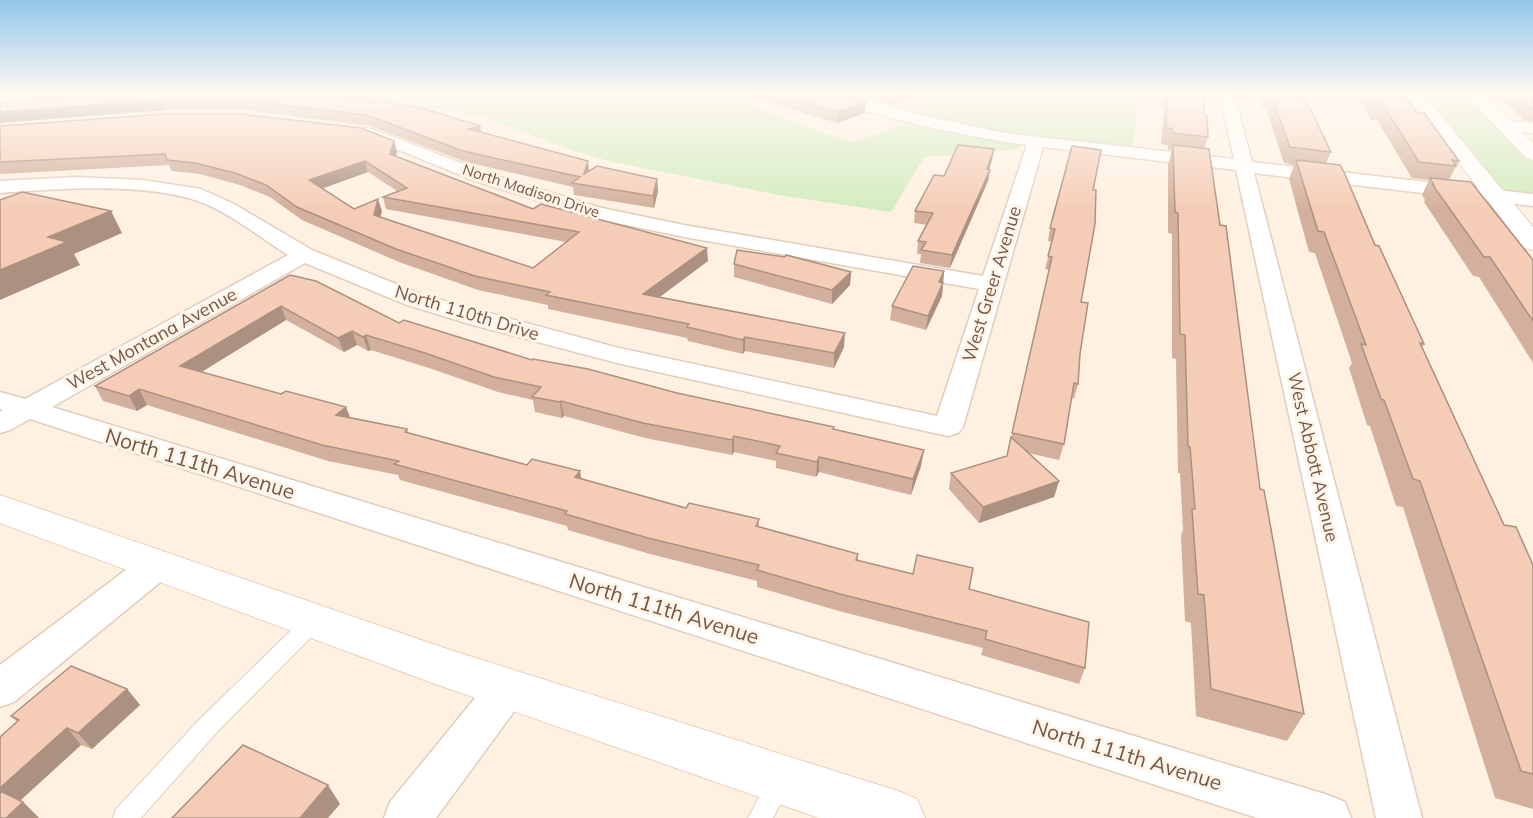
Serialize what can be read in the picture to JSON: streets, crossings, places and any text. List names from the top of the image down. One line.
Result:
{"streets":{"street":["North Madison Drive","West Greer Avenue","North 110th Drive","West Montana Avenue","West Abbott Avenue","North 111th Avenue"]},"crossings":[["North Madison Drive","West Greer Avenue"],["West Greer Avenue","North 110th Drive"],["North 110th Drive","West Montana Avenue"],["West Montana Avenue","North 111th Avenue"]]}
